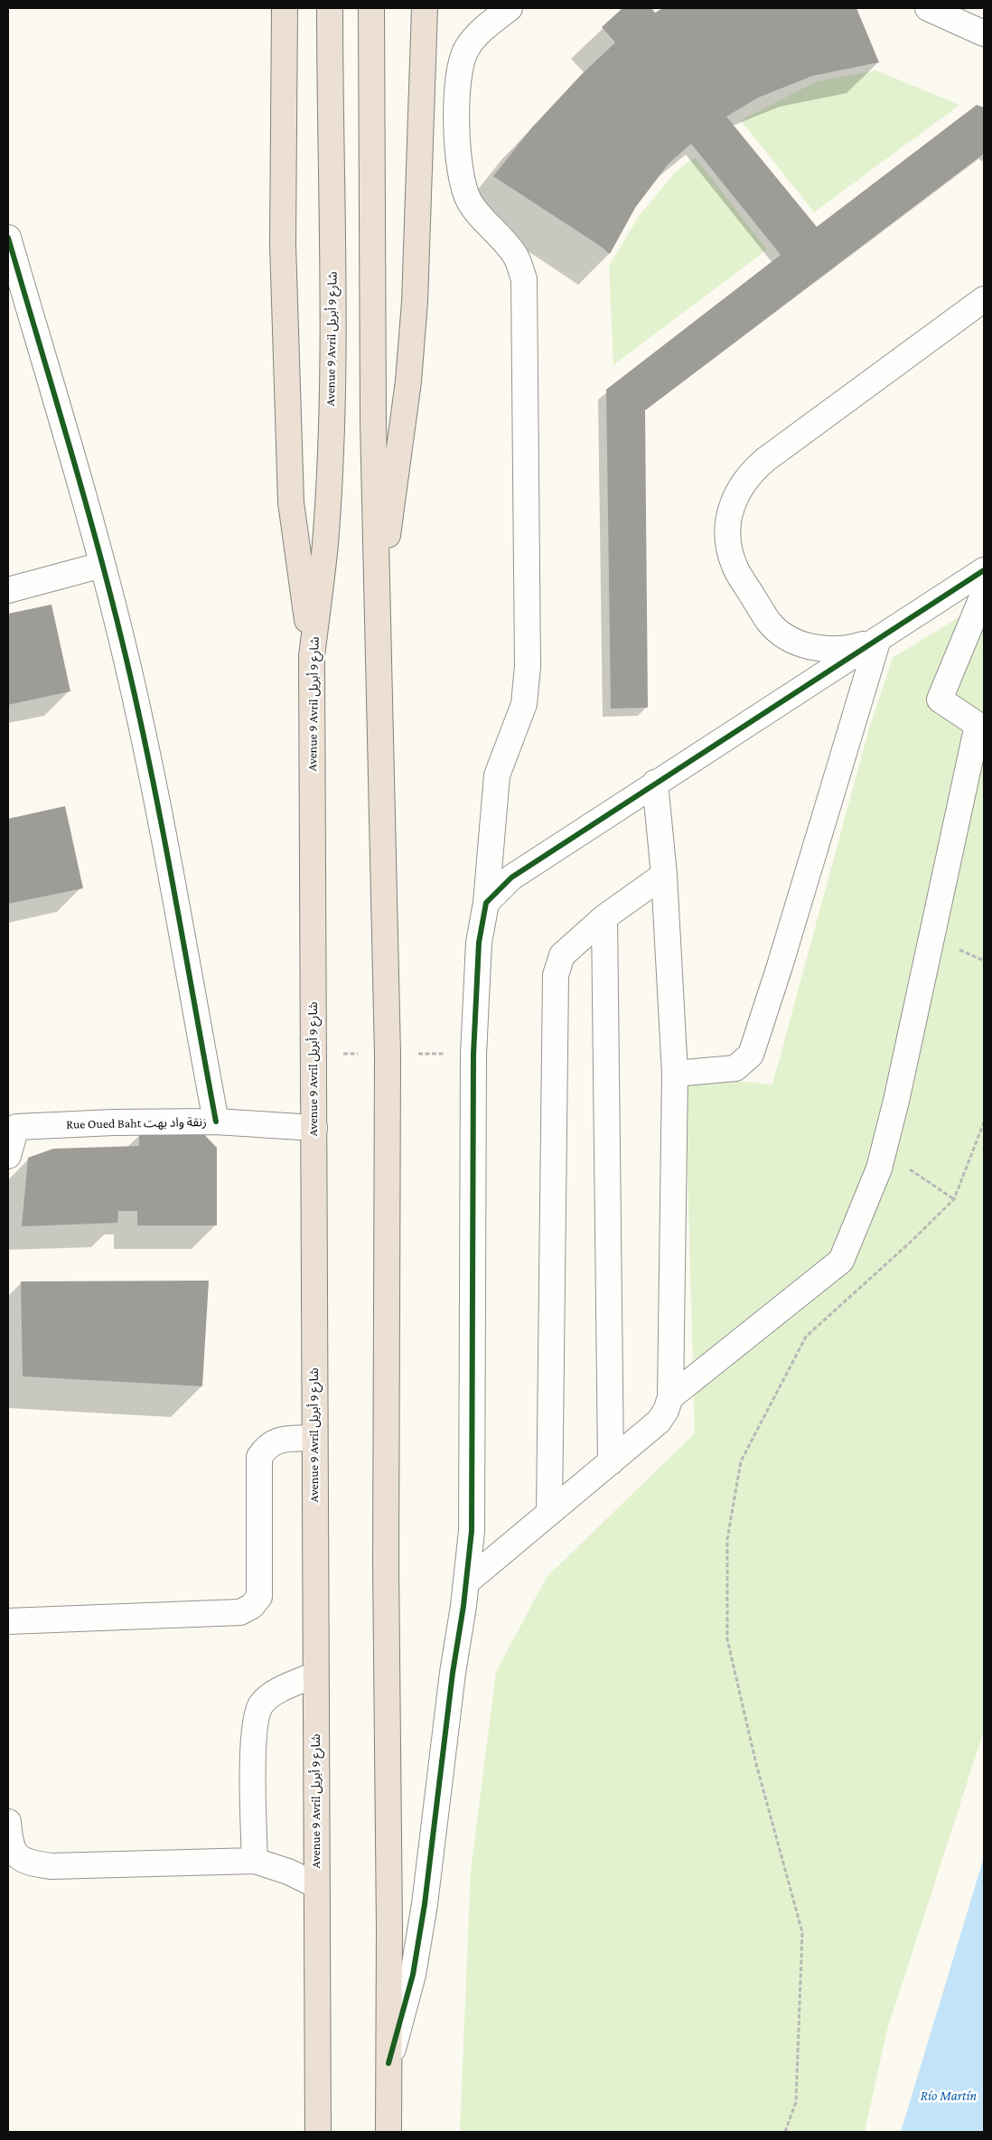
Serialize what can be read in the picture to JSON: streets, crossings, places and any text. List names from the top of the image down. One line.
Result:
{"streets":{"highway":["Avenue 9 Avril شارع 9 أبريل"],"street":["Rue Oued Baht زنقة واد بهت"]},"crossings":[["Avenue 9 Avril شارع 9 أبريل","Rue Oued Baht زنقة واد بهت"]],"water":["Río Martín"]}
